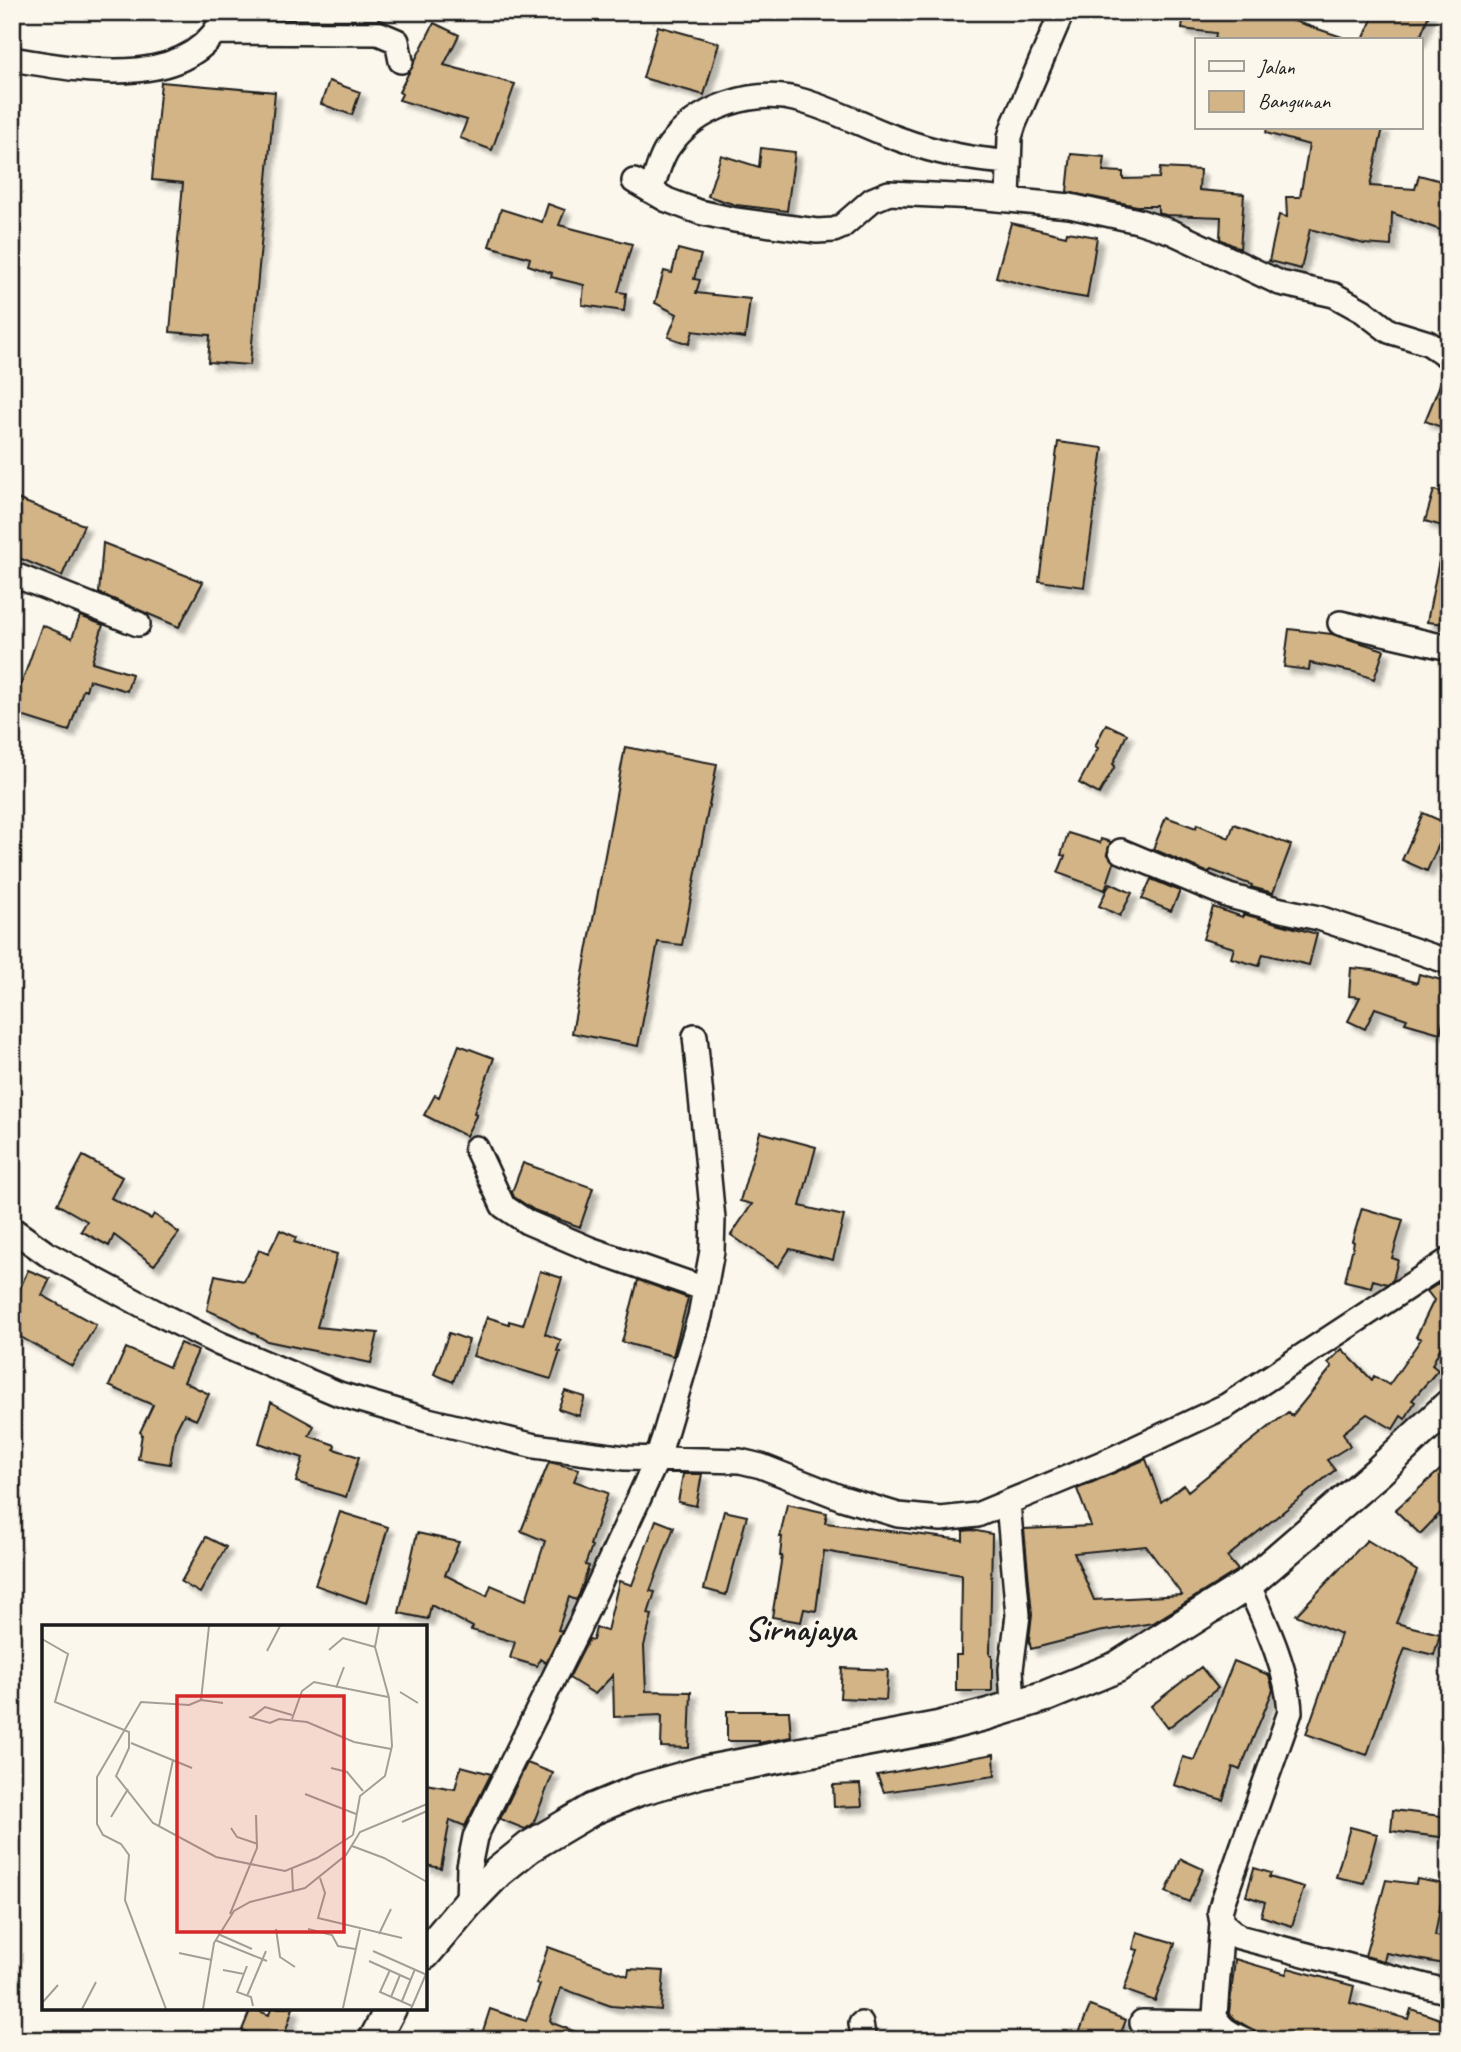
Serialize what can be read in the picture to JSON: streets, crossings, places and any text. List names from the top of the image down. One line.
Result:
{"districts":["Sirnajaya"],"legend":["Jalan","Bangunan"]}
